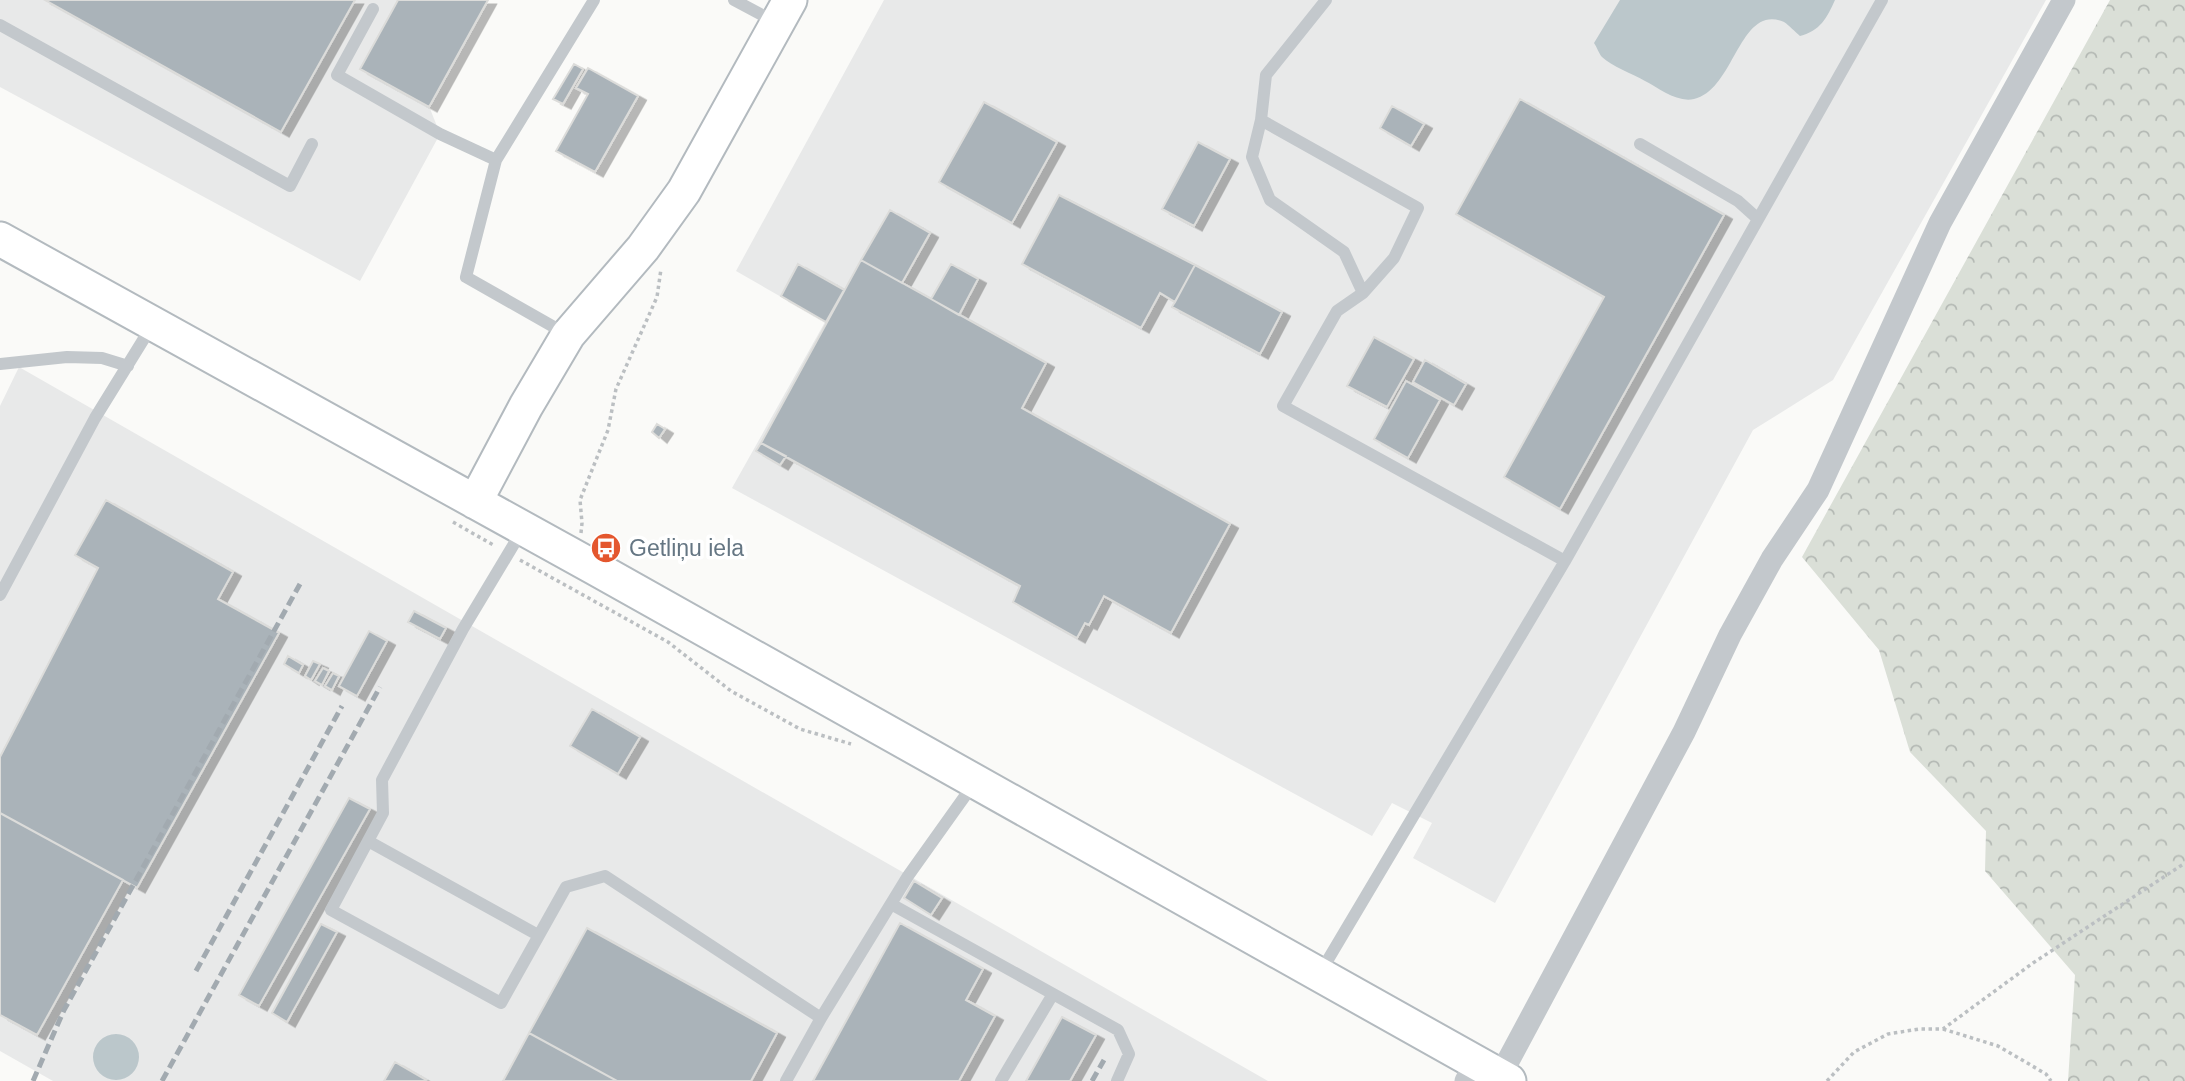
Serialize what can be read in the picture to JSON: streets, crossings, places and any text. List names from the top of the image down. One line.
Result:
{"places":{"bus stop":["Getliņu iela"]}}
